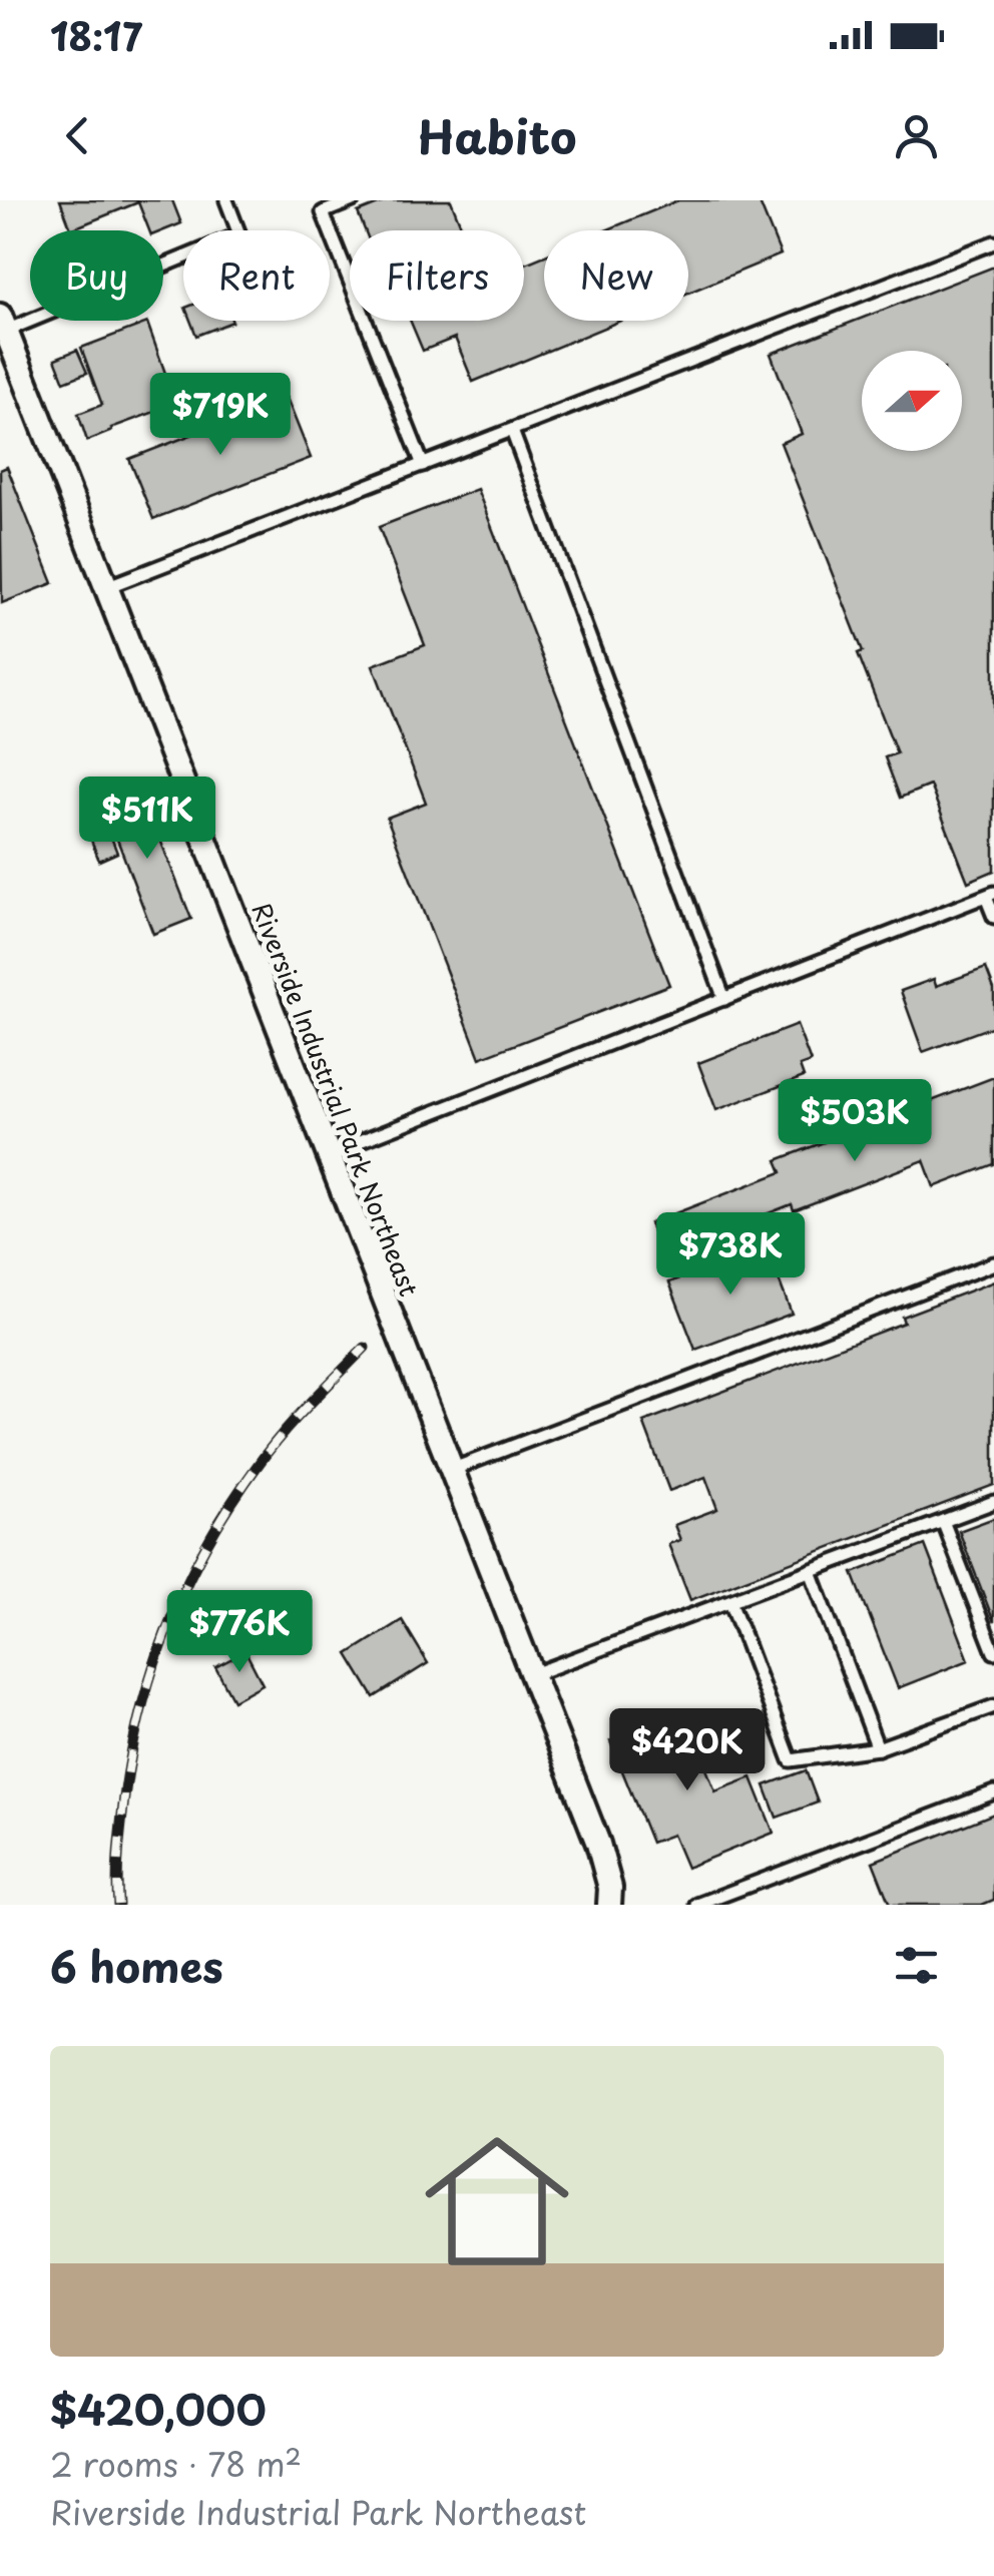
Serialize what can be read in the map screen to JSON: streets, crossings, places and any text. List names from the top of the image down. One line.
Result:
{"streets":{"street":["Riverside Industrial Park Northeast"]},"north":"right","page":{"status":"18:17","header":"Habito","chip":["Buy","Rent","Filters","New"],"price":["$719K","$511K","$503K","$738K","$776K","$420K"],"heading":"6 homes","list":[{"name":"$420,000","note":"2 rooms · 78 m² · Riverside Industrial Park Northeast"}]}}
